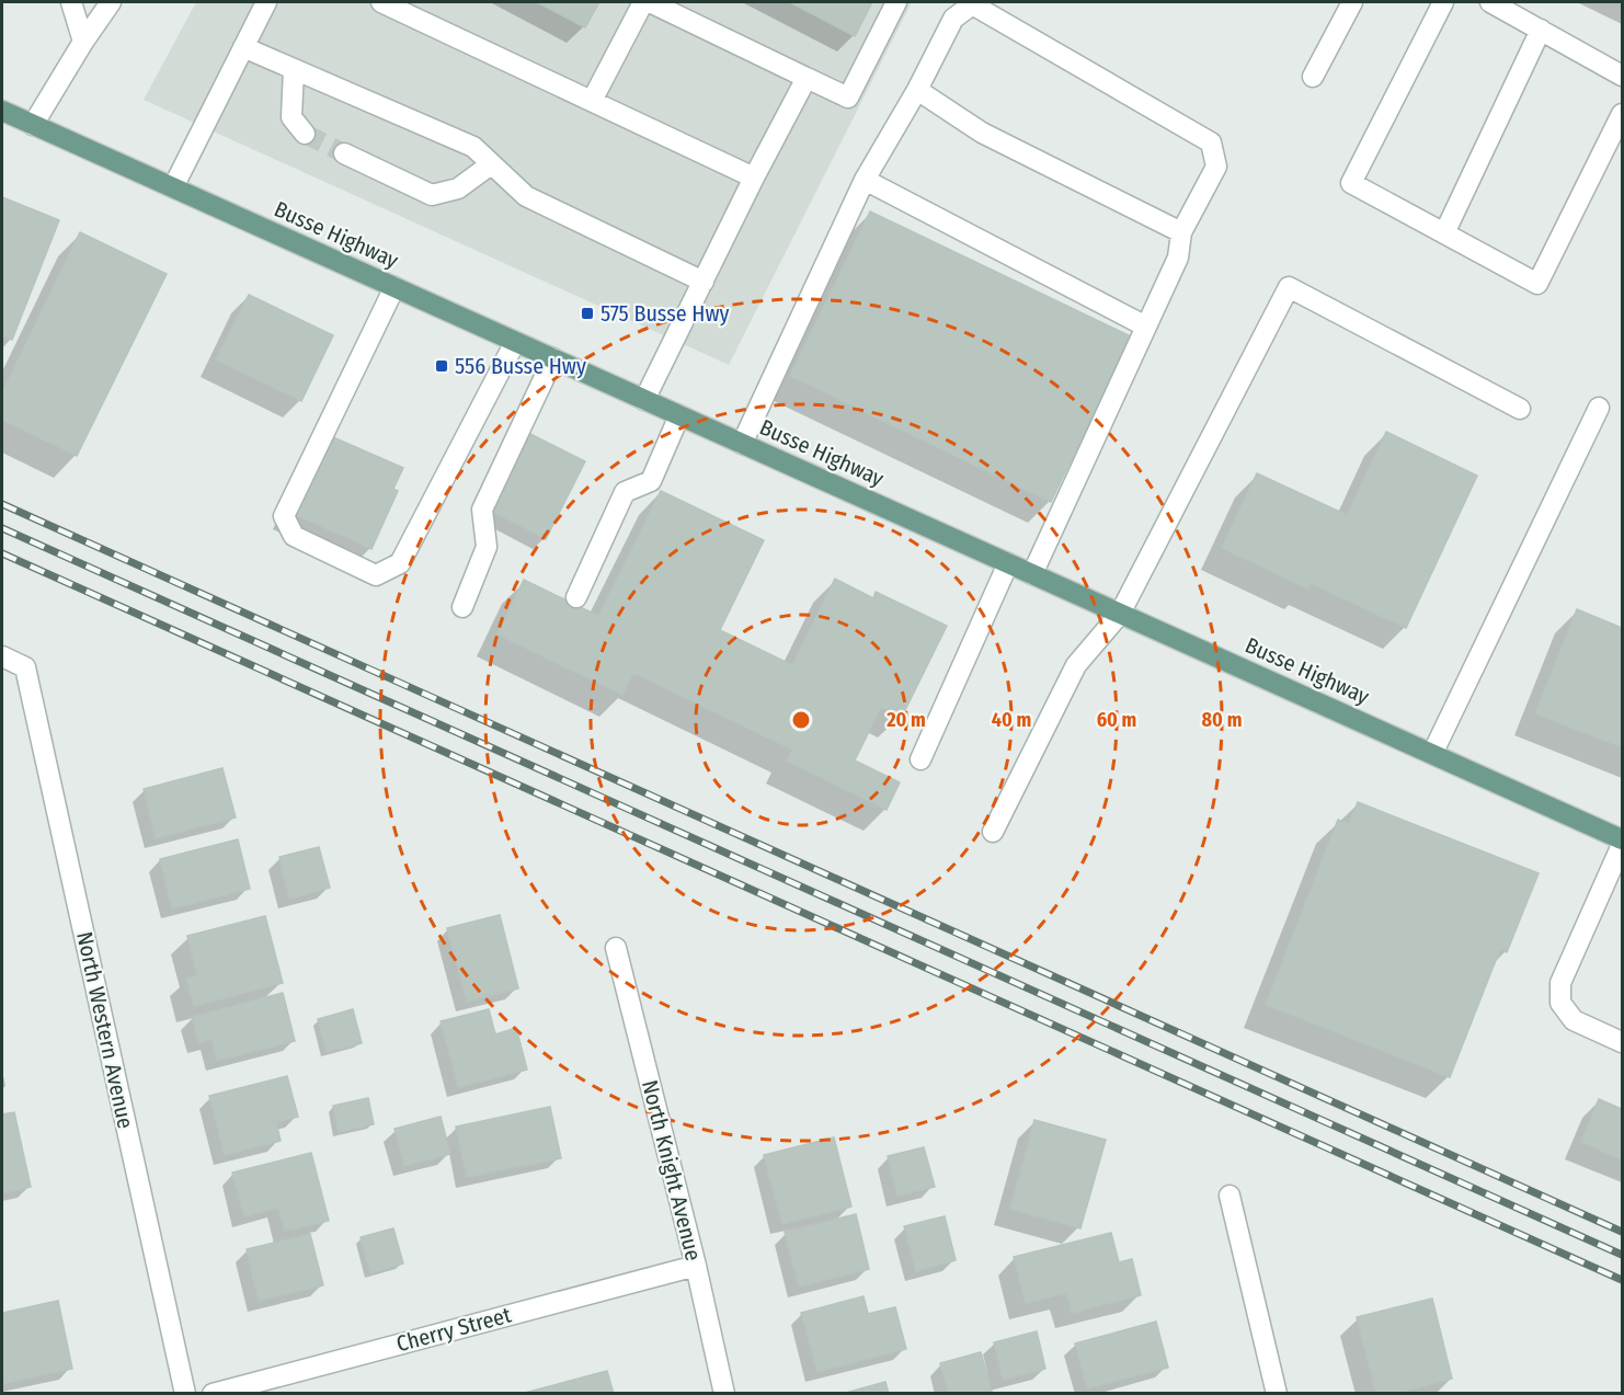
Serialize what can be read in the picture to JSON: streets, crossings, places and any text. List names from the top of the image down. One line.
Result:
{"streets":{"main road":["Busse Highway"],"street":["North Western Avenue","North Knight Avenue","Cherry Street"]},"crossings":[["North Knight Avenue","Cherry Street"]],"places":{"transit":["575 Busse Hwy","556 Busse Hwy"]},"rings":["20 m","40 m","60 m","80 m"]}
